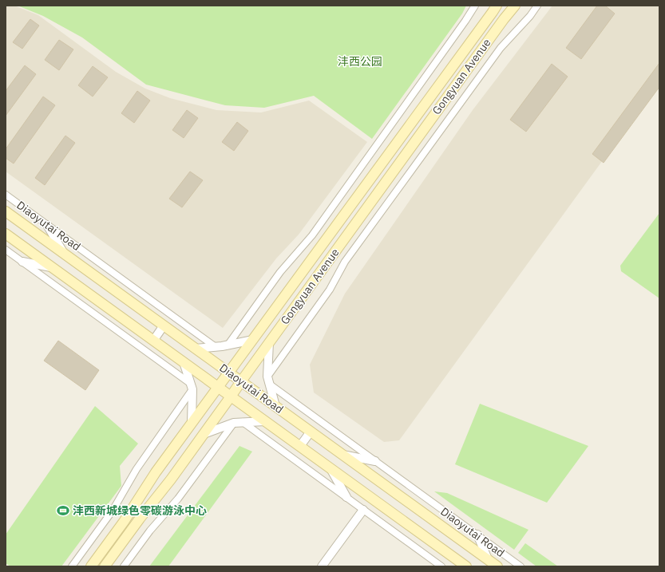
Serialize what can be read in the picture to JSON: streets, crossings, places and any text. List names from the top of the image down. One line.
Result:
{"streets":{"main road":["Gongyuan Avenue","Diaoyutai Road"]},"crossings":[["Gongyuan Avenue","Diaoyutai Road"]],"parks":["沣西公园"],"places":{"sports":["沣西新城绿色零碳游泳中心"]}}
